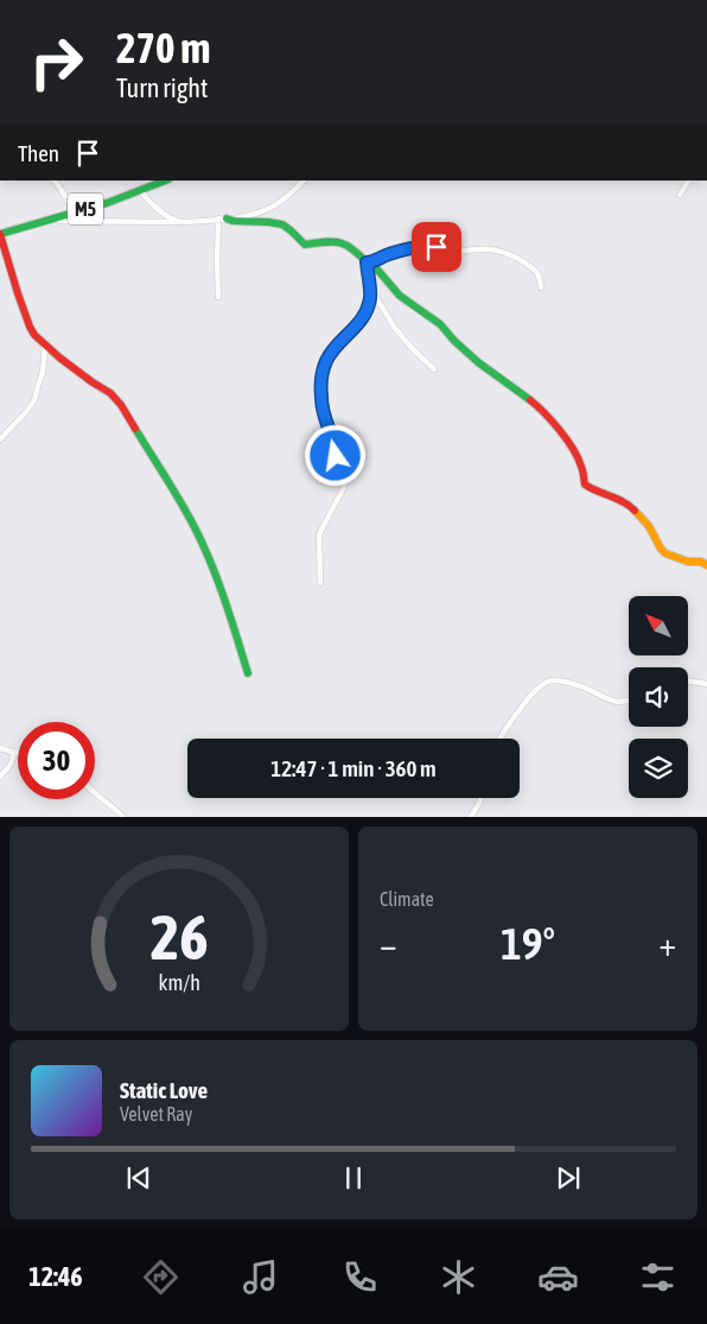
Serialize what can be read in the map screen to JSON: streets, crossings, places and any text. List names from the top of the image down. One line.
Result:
{"streets":{"main road":["M5"]},"north":"top left","page":{"turn":["270 m","Turn right"],"then":"Then","limit":"30","trip":"12:47 · 1 min · 360 m","tile":"Climate","heat":["−","19°","+"],"song":["Static Love","Velvet Ray"],"tabs":"12:46","gauge":["26","km/h"]}}
